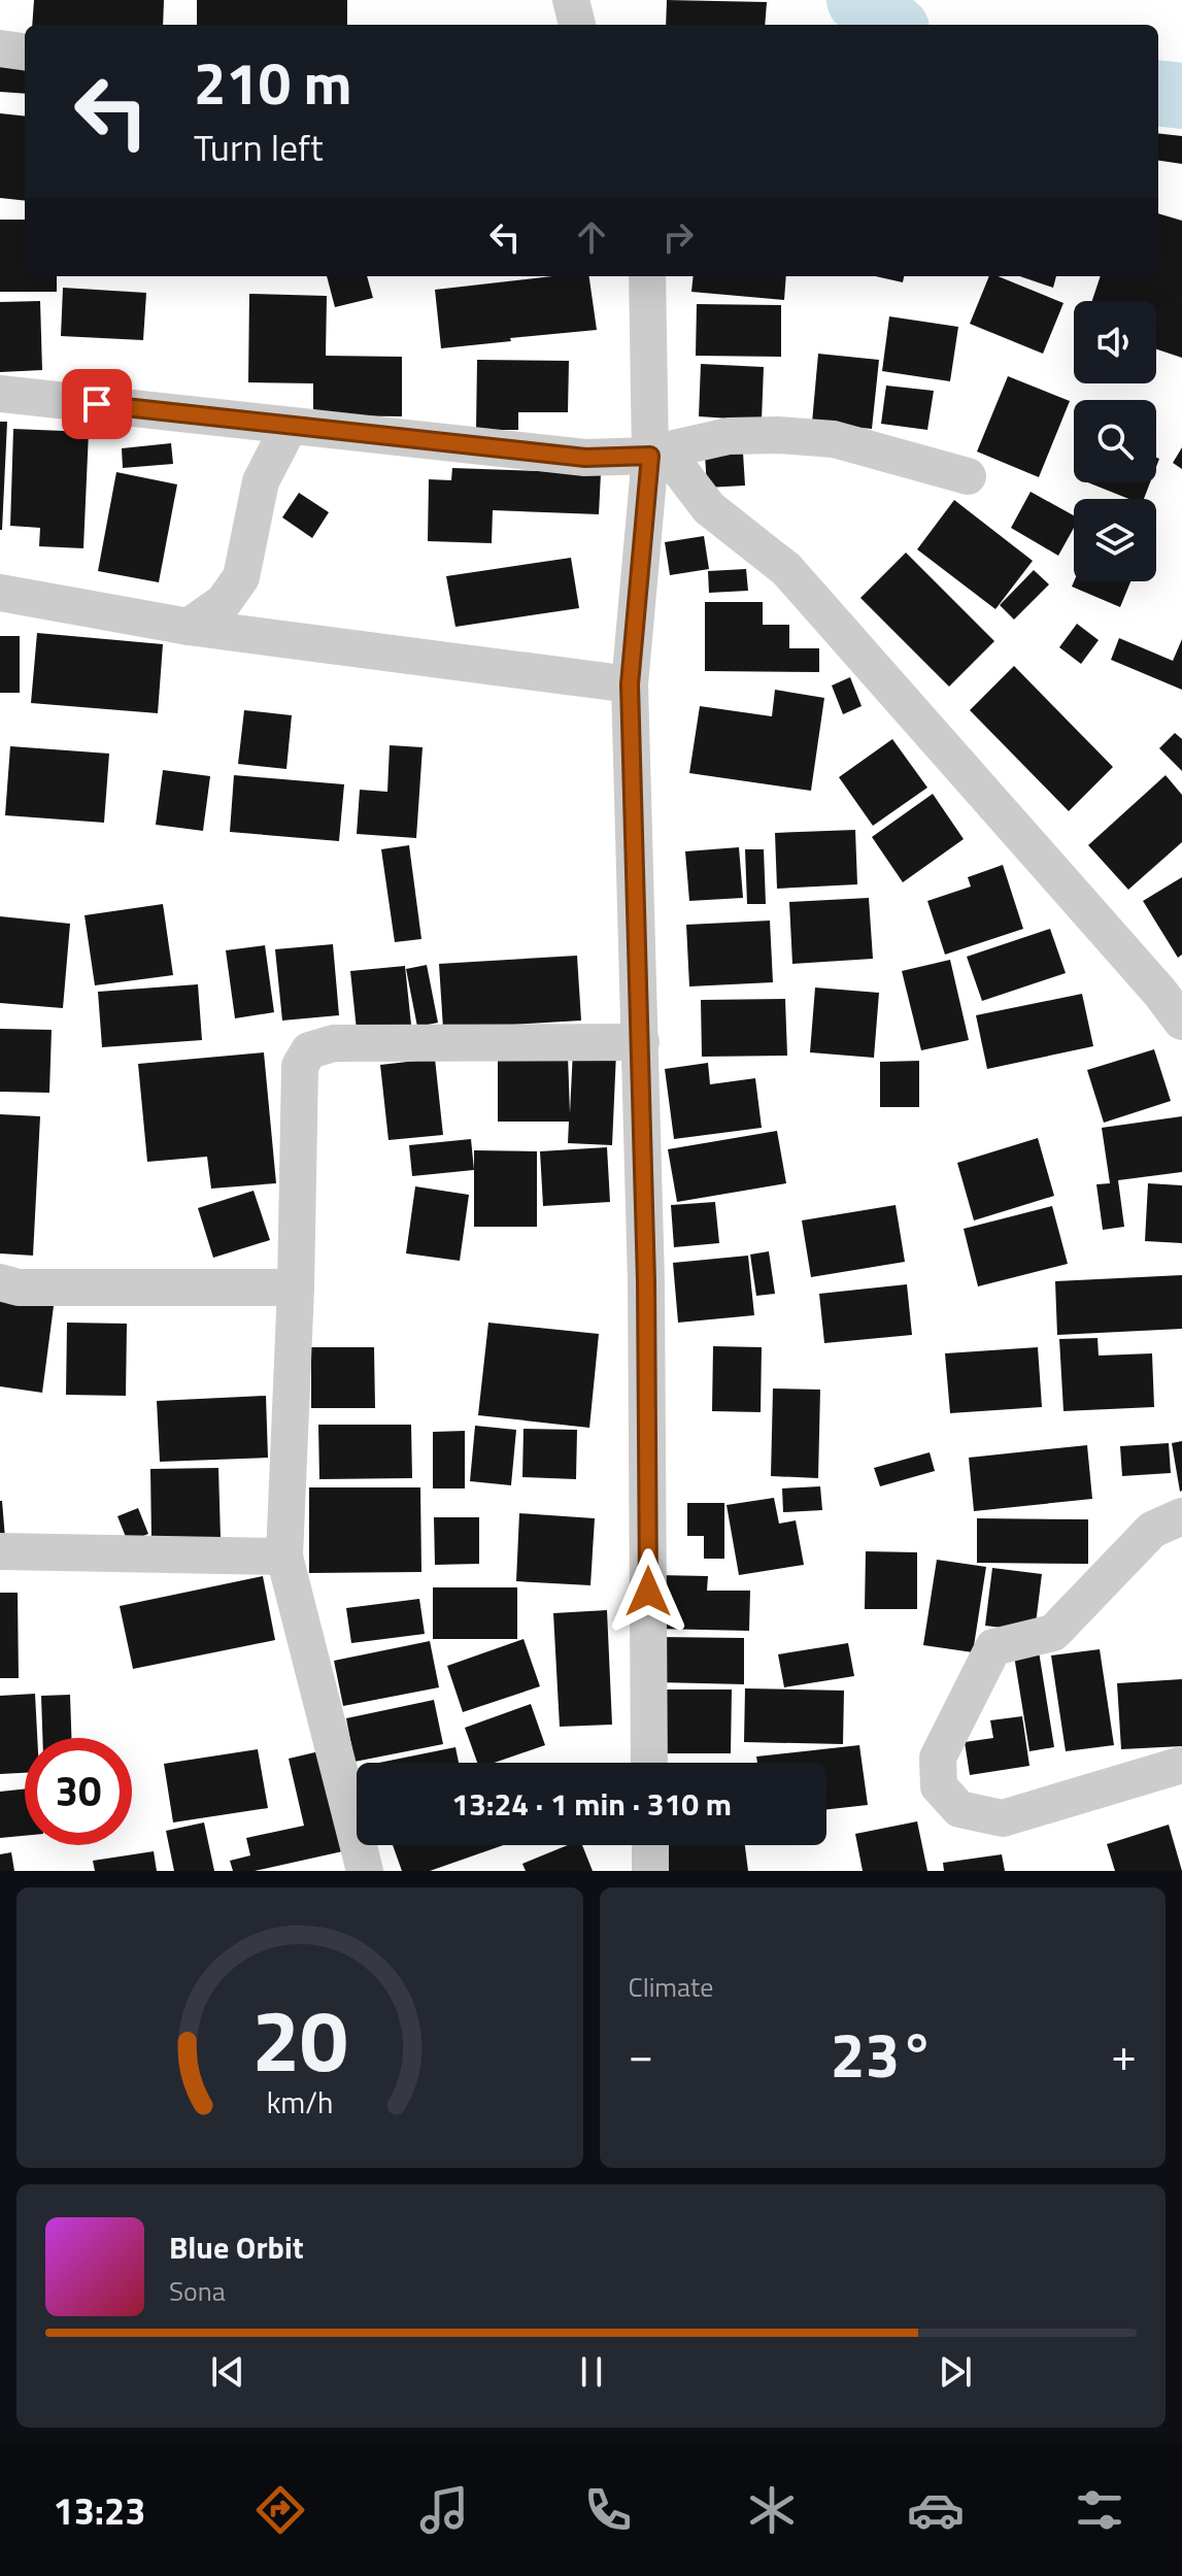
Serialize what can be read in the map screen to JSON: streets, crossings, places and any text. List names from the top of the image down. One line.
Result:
{"page":{"turn":["210 m","Turn left"],"limit":"30","trip":"13:24 · 1 min · 310 m","tile":"Climate","heat":["−","23°","+"],"song":["Blue Orbit","Sona"],"tabs":"13:23","gauge":["20","km/h"]}}
